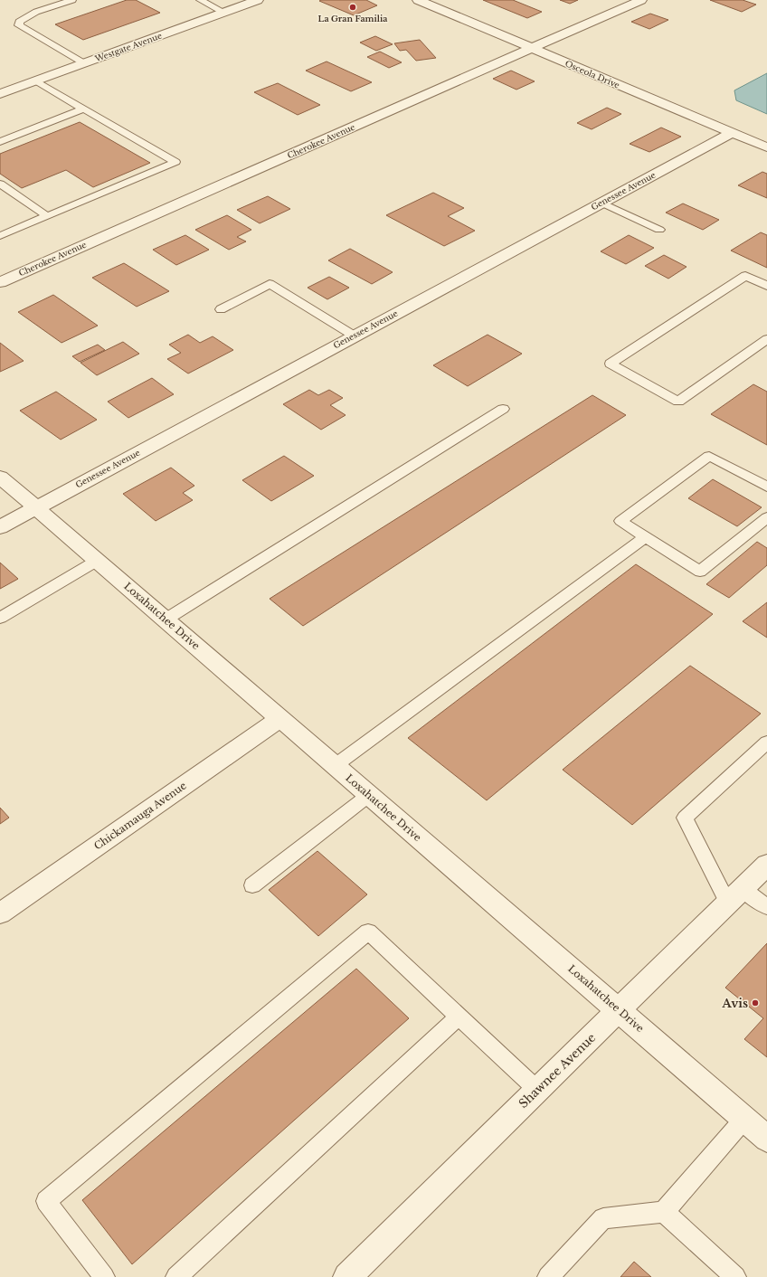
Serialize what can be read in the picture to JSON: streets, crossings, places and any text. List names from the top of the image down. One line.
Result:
{"streets":{"street":["Westgate Avenue","Osceola Drive","Cherokee Avenue","Genessee Avenue","Loxahatchee Drive","Chickamauga Avenue","Shawnee Avenue"]},"crossings":[["Osceola Drive","Cherokee Avenue"],["Osceola Drive","Genessee Avenue"],["Genessee Avenue","Loxahatchee Drive"],["Loxahatchee Drive","Chickamauga Avenue"],["Loxahatchee Drive","Shawnee Avenue"]],"places":["La Gran Familia","Avis"]}
